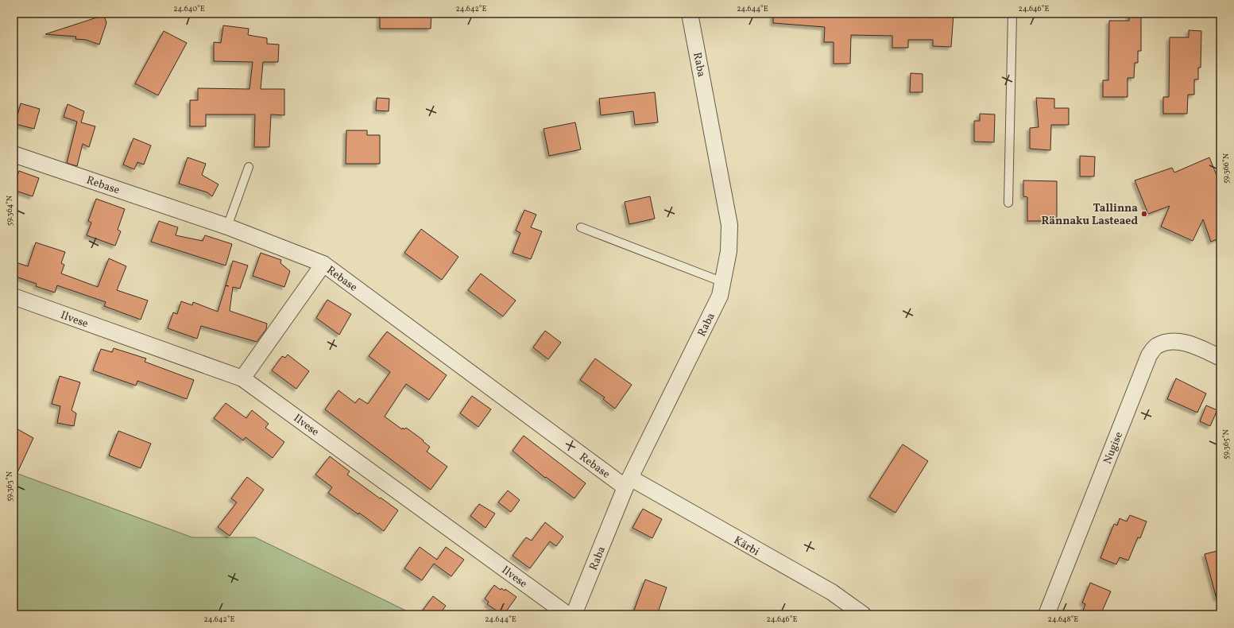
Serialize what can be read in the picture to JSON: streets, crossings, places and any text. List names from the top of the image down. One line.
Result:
{"streets":{"street":["Raba","Rebase","Ilvese","Nugise","Kärbi"]},"crossings":[["Raba","Rebase"],["Raba","Kärbi"],["Rebase","Kärbi"]],"places":["Tallinna Rännaku Lasteaed"],"coordinates":["24.640°E","24.642°E","24.644°E","24.646°E","59.366°N","59.364°N","59.365°N","59.363°N","24.648°E"]}
